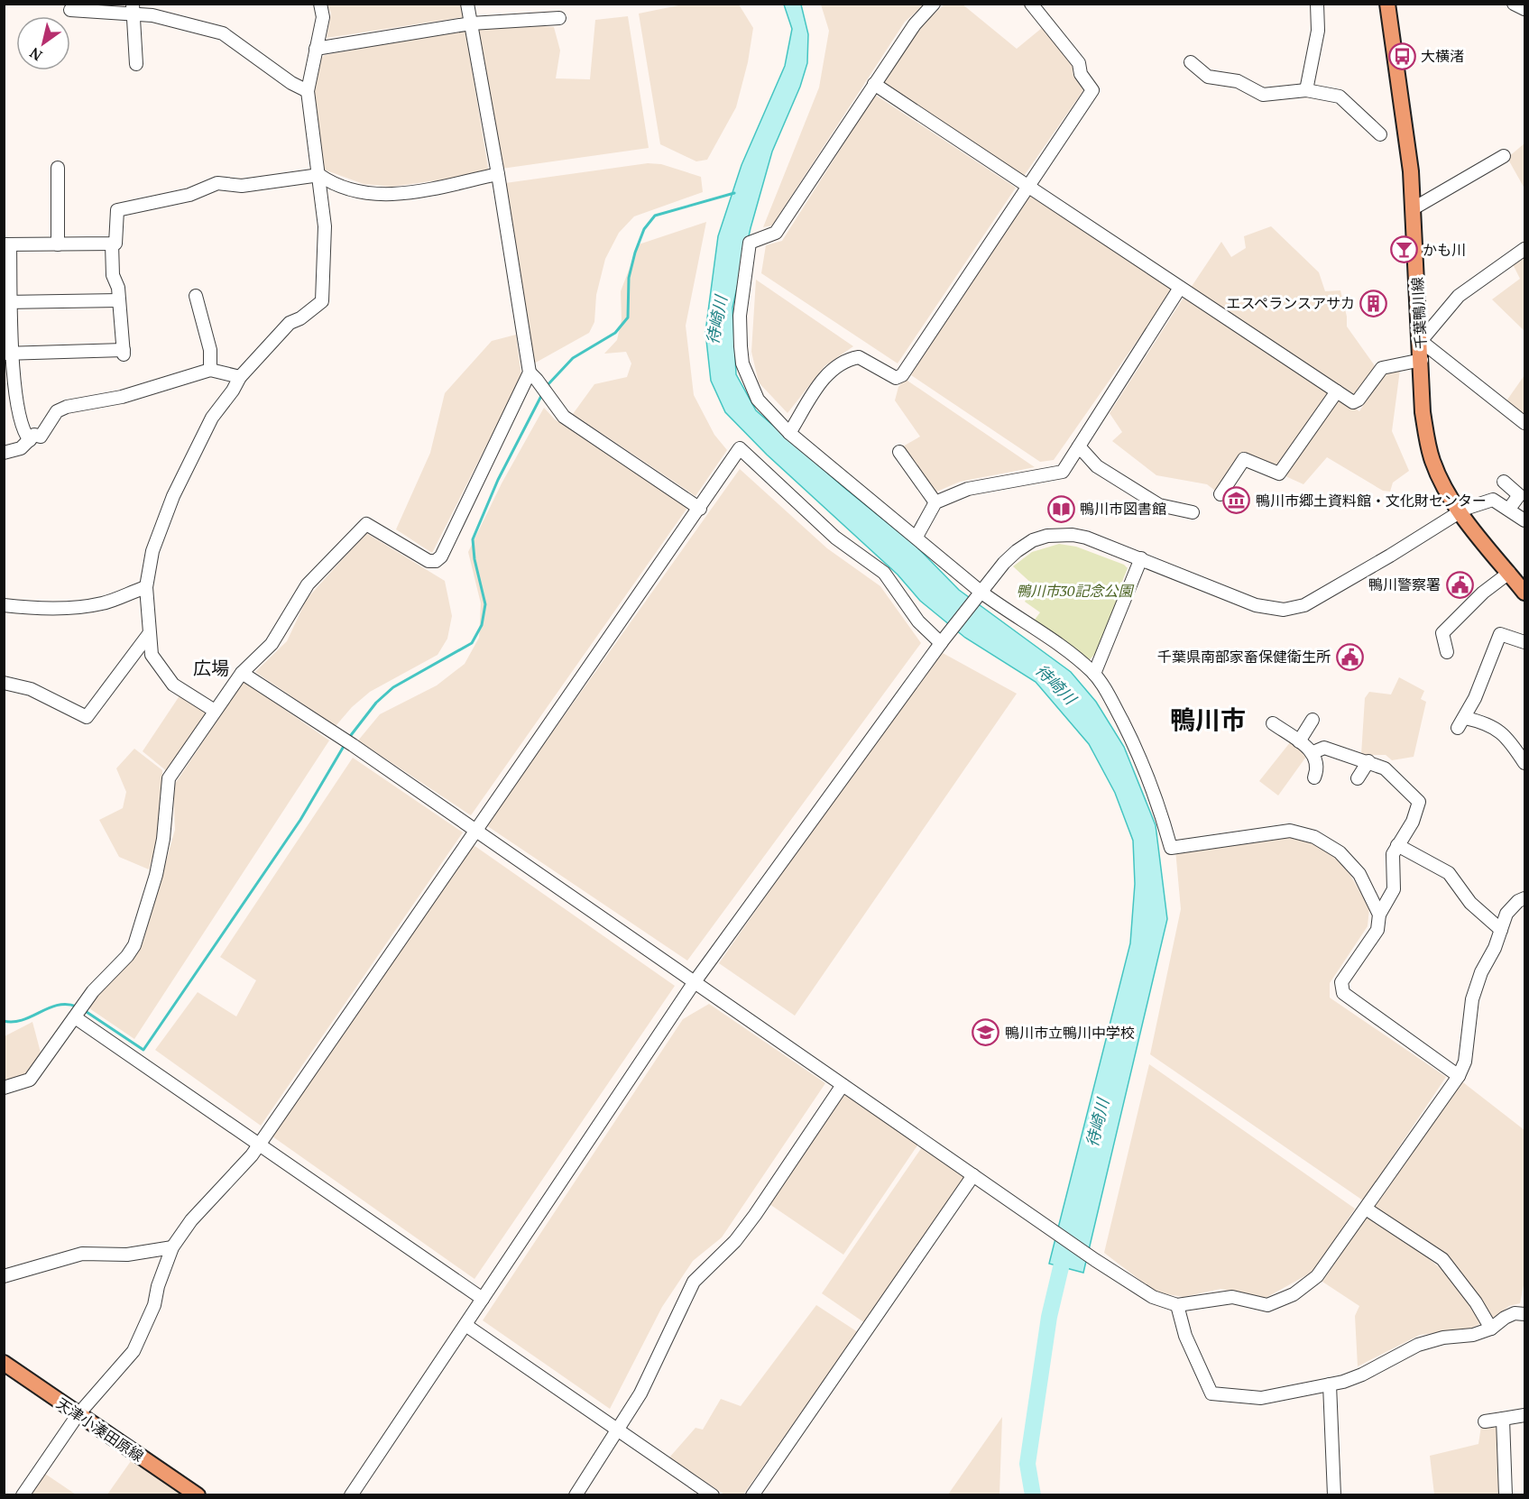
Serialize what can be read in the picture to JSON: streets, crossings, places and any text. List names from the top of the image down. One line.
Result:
{"streets":{"main road":["千葉鴨川線","天津小湊田原線"]},"districts":["広場","鴨川市"],"water":["待崎川"],"parks":["鴨川市30記念公園"],"places":{"bus stop":["大横渚"],"bar":["かも川"],"building":["エスペランスアサカ"],"museum":["鴨川市郷土資料館・文化財センター"],"library":["鴨川市図書館"],"public building":["鴨川警察署","千葉県南部家畜保健衛生所"],"school or university":["鴨川市立鴨川中学校"]},"north":"bottom left"}
